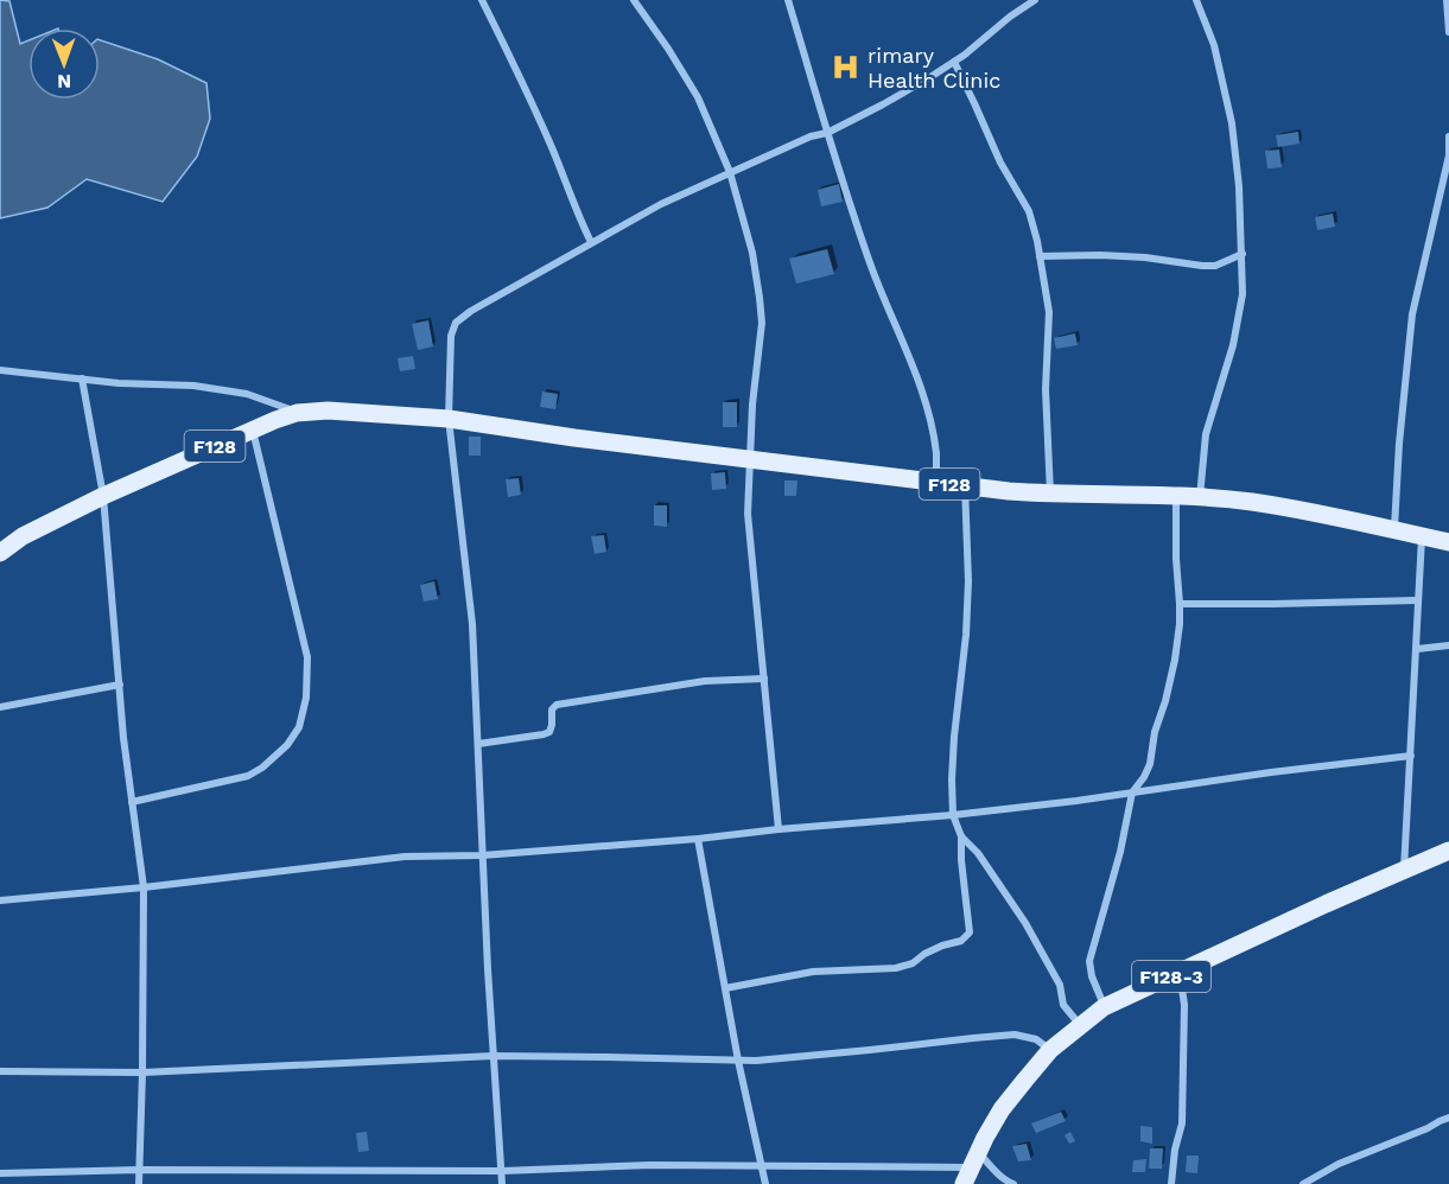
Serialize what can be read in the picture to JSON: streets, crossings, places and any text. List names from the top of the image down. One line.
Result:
{"streets":{"main road":["F128","F128-3"]},"places":{"hospital":["rimary Health Clinic"]},"north":"bottom"}
